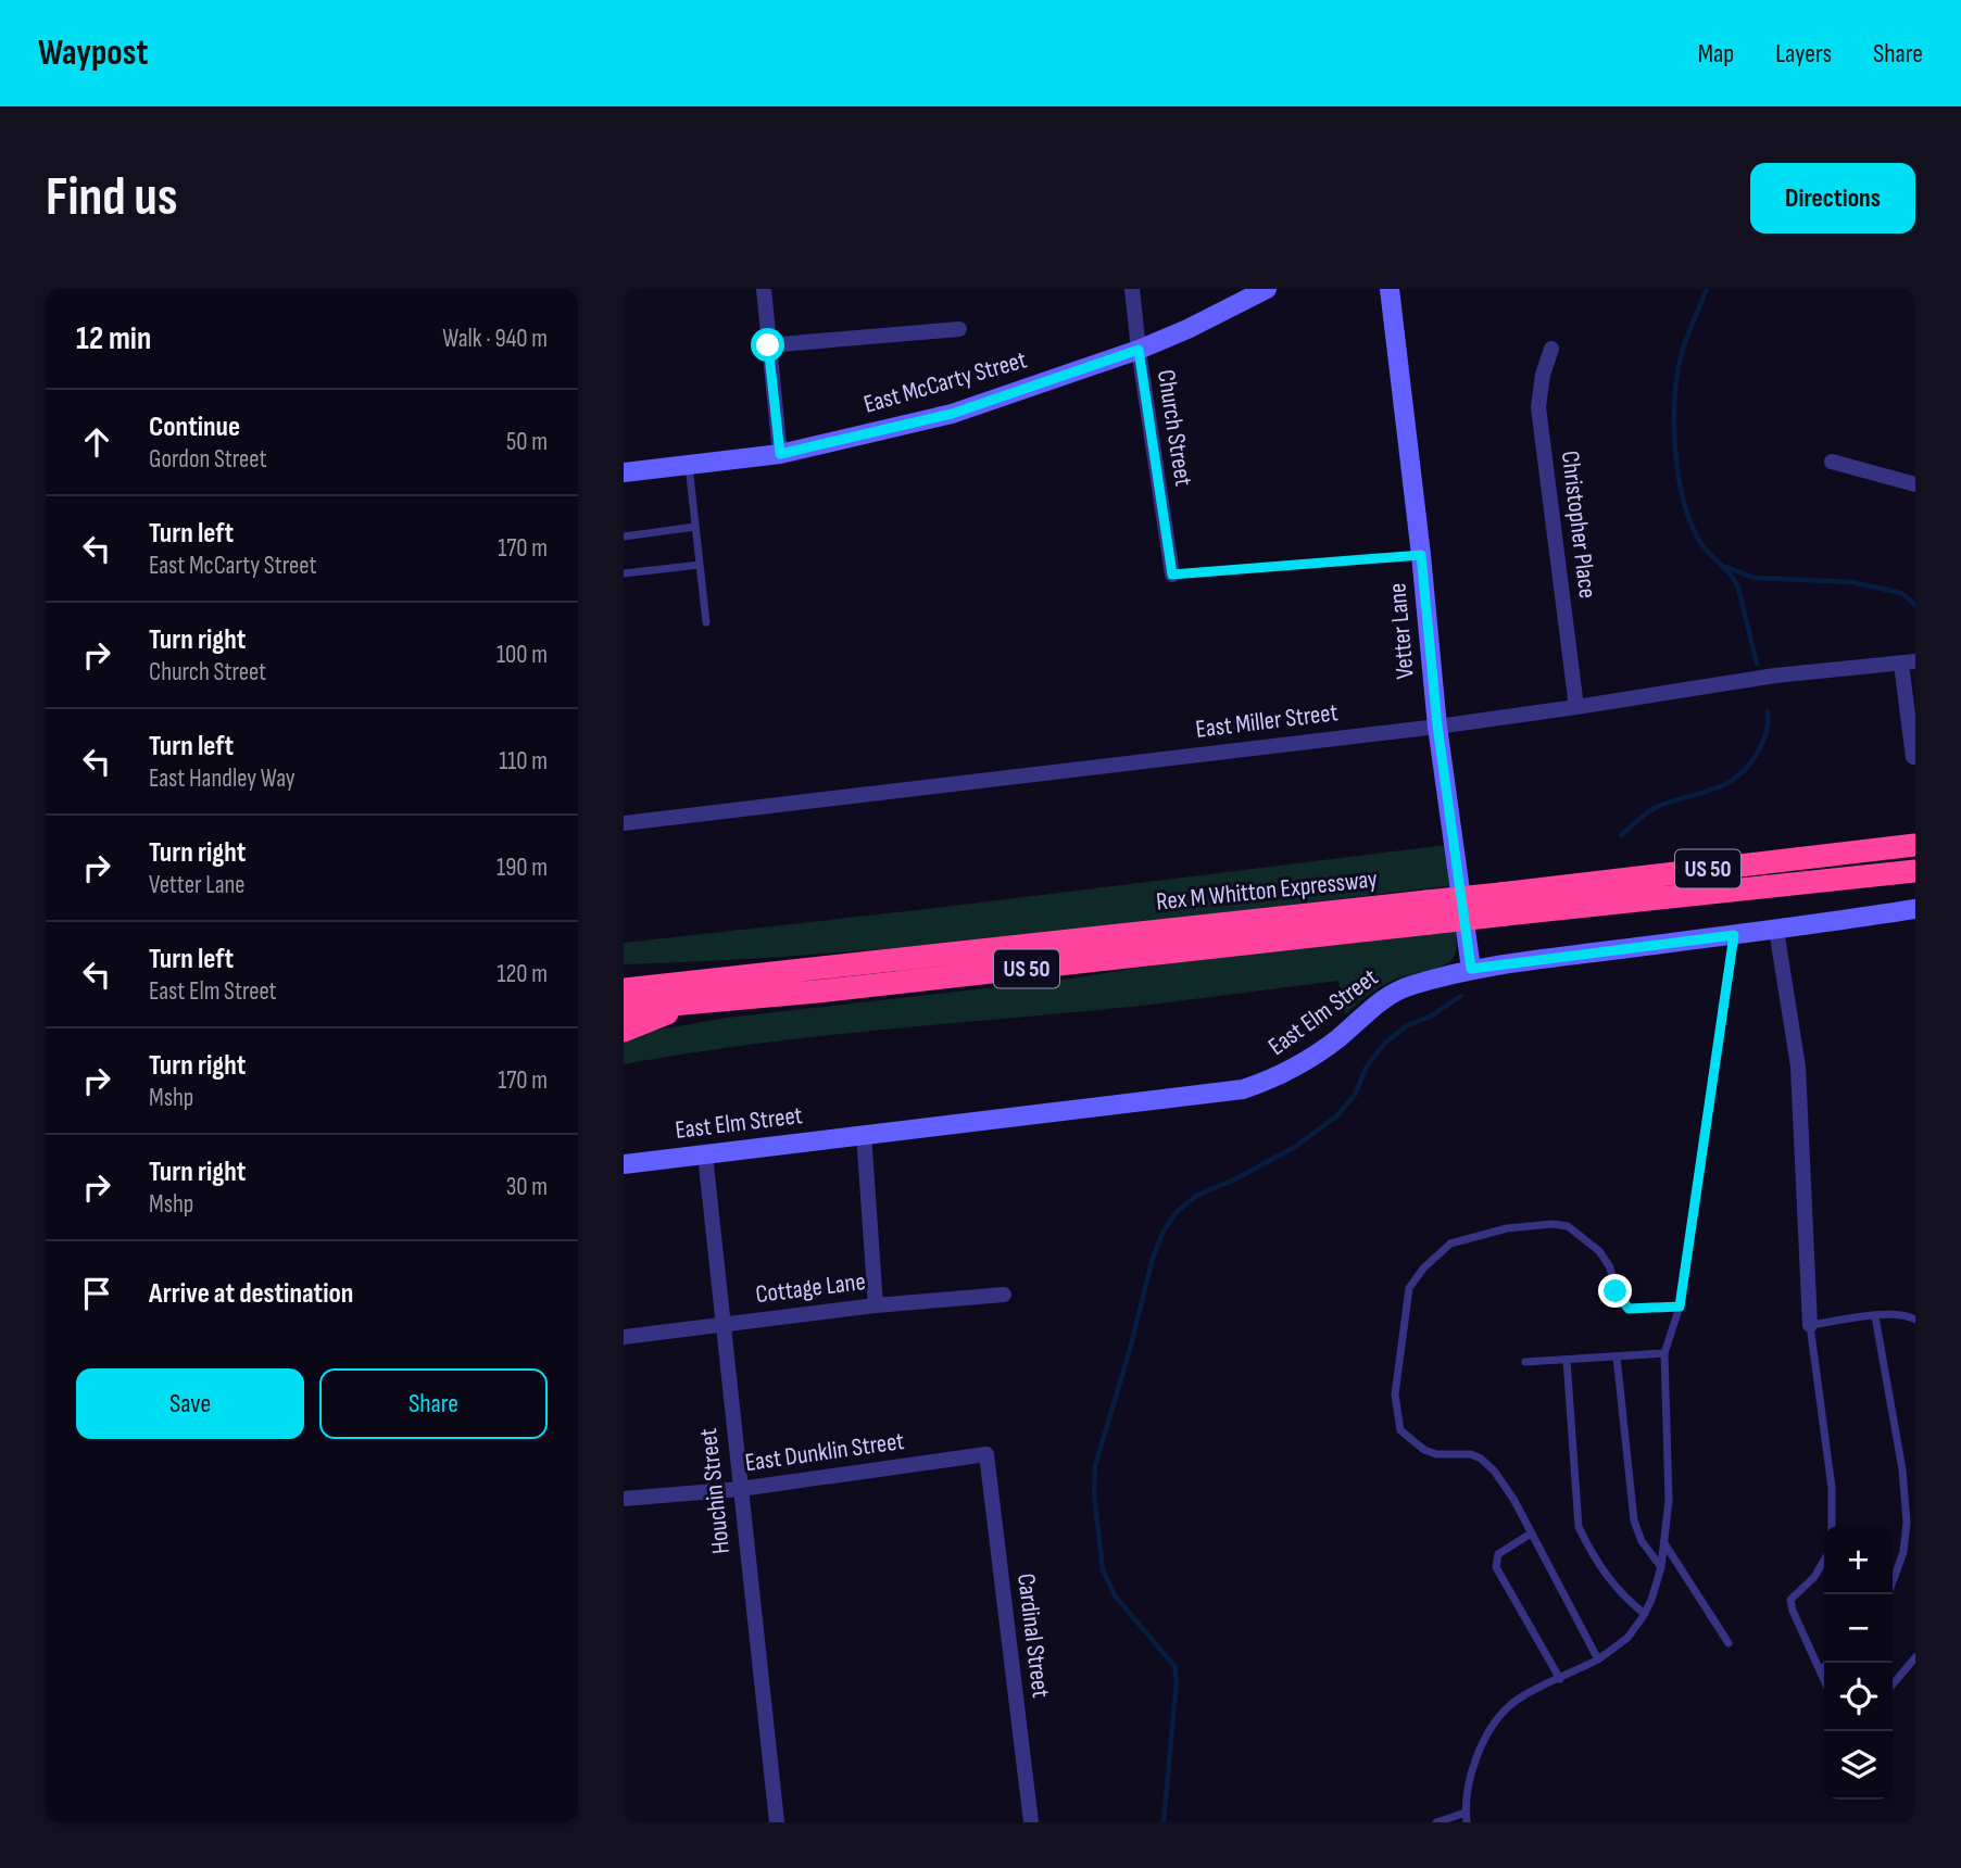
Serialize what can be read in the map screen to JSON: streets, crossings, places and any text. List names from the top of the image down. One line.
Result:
{"streets":{"highway":["US 50","Rex M Whitton Expressway"],"street":["East McCarty Street","Church Street","Christopher Place","Vetter Lane","East Miller Street","East Elm Street","Cottage Lane","East Dunklin Street","Houchin Street","Cardinal Street"]},"crossings":[["East McCarty Street","Church Street"],["Christopher Place","East Miller Street"],["Vetter Lane","East Miller Street"],["Vetter Lane","East Elm Street"],["East Elm Street","Houchin Street"],["Cottage Lane","Houchin Street"],["East Dunklin Street","Houchin Street"],["East Dunklin Street","Cardinal Street"]],"page":{"header":"Waypost","nav":["Map","Layers","Share"],"buttons":["Directions",["Save","Share"]],"title":"Find us","heading":["12 min","Walk · 940 m"],"list":[["Continue","Gordon Street","50 m"],["Turn left","East McCarty Street","170 m"],["Turn right","Church Street","100 m"],["Turn left","East Handley Way","110 m"],["Turn right","Vetter Lane","190 m"],["Turn left","East Elm Street","120 m"],["Turn right","Mshp","170 m"],["Turn right","Mshp","30 m"],"Arrive at destination"],"map_buttons":["+","−"]}}
